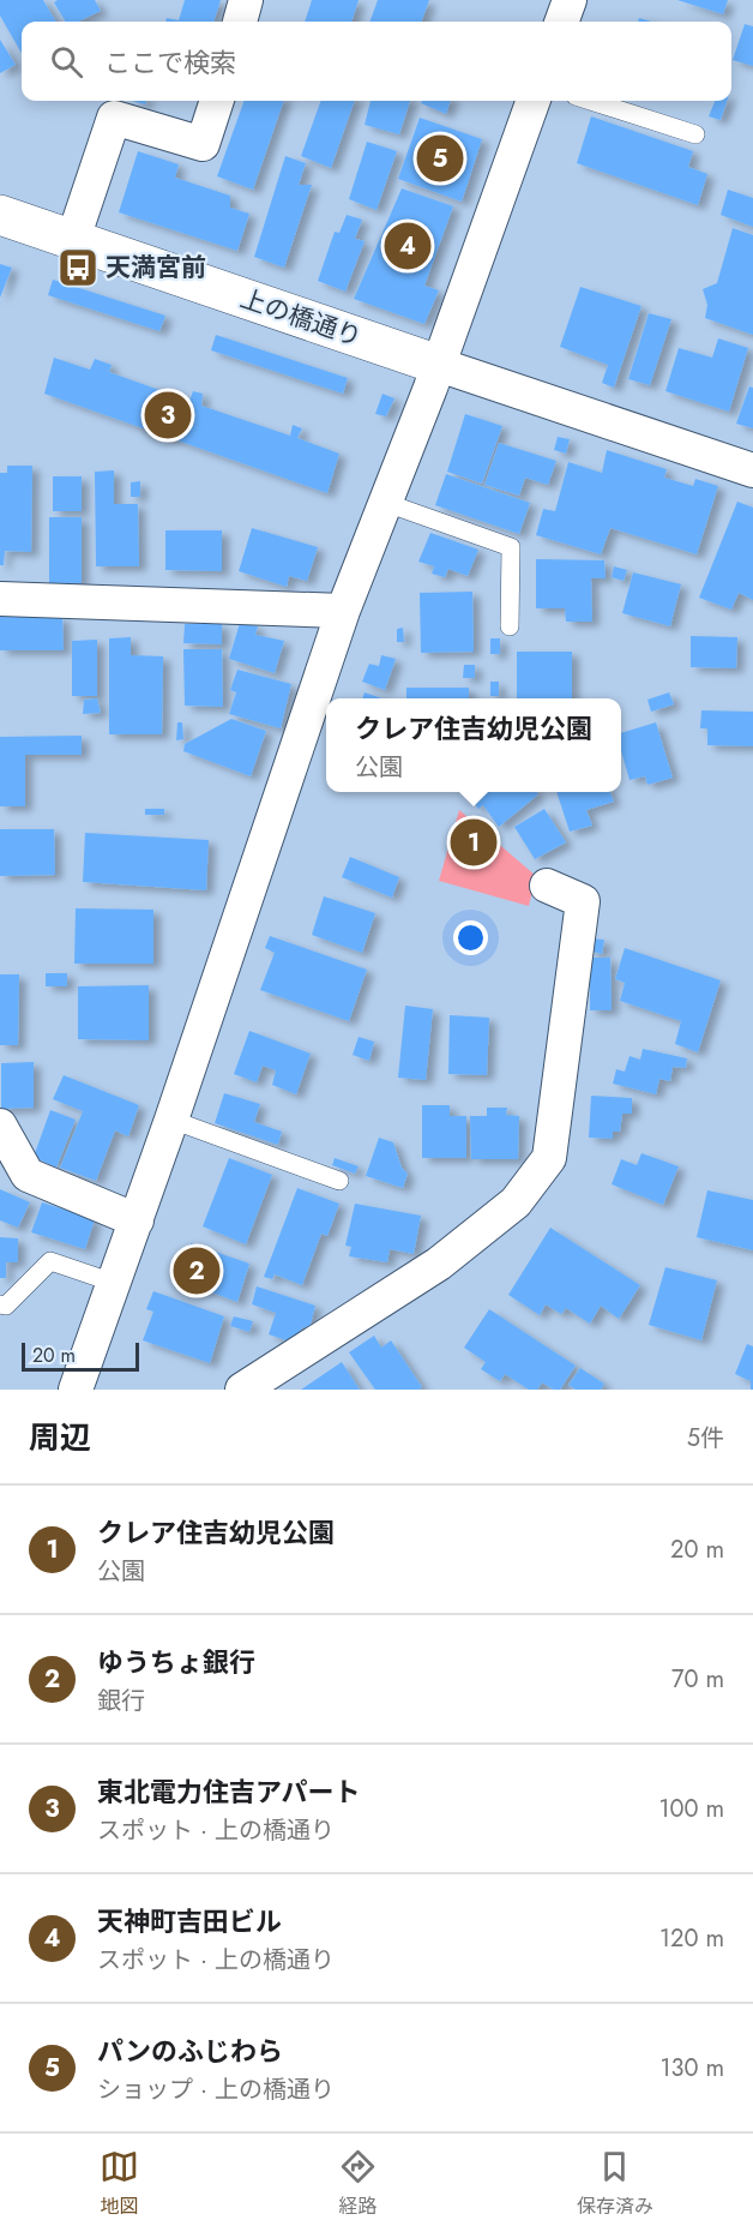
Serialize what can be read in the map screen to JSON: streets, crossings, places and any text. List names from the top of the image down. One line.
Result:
{"streets":{"street":["上の橋通り"]},"places":{"bus stop":["天満宮前"]},"scale_bar":"20 m","page":{"search":"ここで検索","pins":["5","4","3","1","2"],"popup":["クレア住吉幼児公園","公園"],"scale":"20 m","heading":["周辺","5件"],"list":[{"mark":"1","name":"クレア住吉幼児公園","note":"公園","value":"20 m"},{"mark":"2","name":"ゆうちょ銀行","note":"銀行","value":"70 m"},{"mark":"3","name":"東北電力住吉アパート","note":"スポット · 上の橋通り","value":"100 m"},{"mark":"4","name":"天神町吉田ビル","note":"スポット · 上の橋通り","value":"120 m"},{"mark":"5","name":"パンのふじわら","note":"ショップ · 上の橋通り","value":"130 m"}],"nav":["地図","経路","保存済み"]}}
